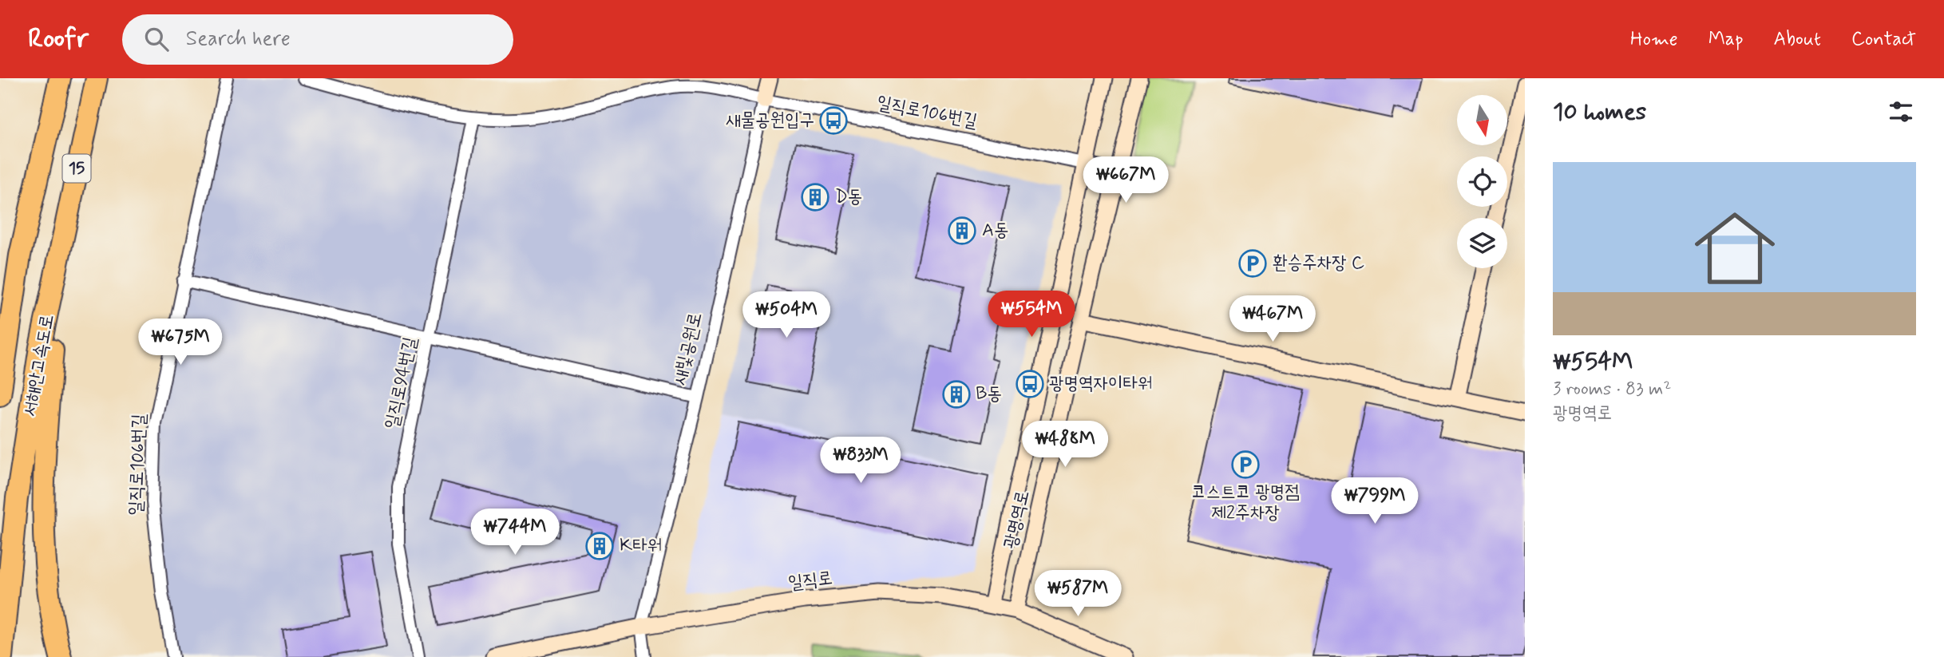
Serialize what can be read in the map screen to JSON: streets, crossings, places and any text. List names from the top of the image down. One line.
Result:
{"streets":{"highway":["15","서해안고속도로"],"street":["일직로106번길","새빛공원로","일직로94번길","광명역로","일직로"]},"crossings":[["일직로106번길","새빛공원로"],["일직로106번길","일직로94번길"],["일직로106번길","광명역로"],["새빛공원로","일직로"],["광명역로","일직로"]],"places":{"bus stop":["새물공원입구","광명역자이타워"],"building":["D동","A동","B동","K타워"],"parking":["환승주차장 C","코스트코 광명점 제2주차장"]},"north":"bottom","page":{"header":"Roofr","search":"Search here","nav":["Home","Map","About","Contact"],"heading":"10 homes","list":[{"name":"₩554M","note":"3 rooms · 83 m² · 광명역로"}],"price":["₩667M","₩554M","₩504M","₩467M","₩675M","₩488M","₩833M","₩799M","₩744M","₩587M"]}}
